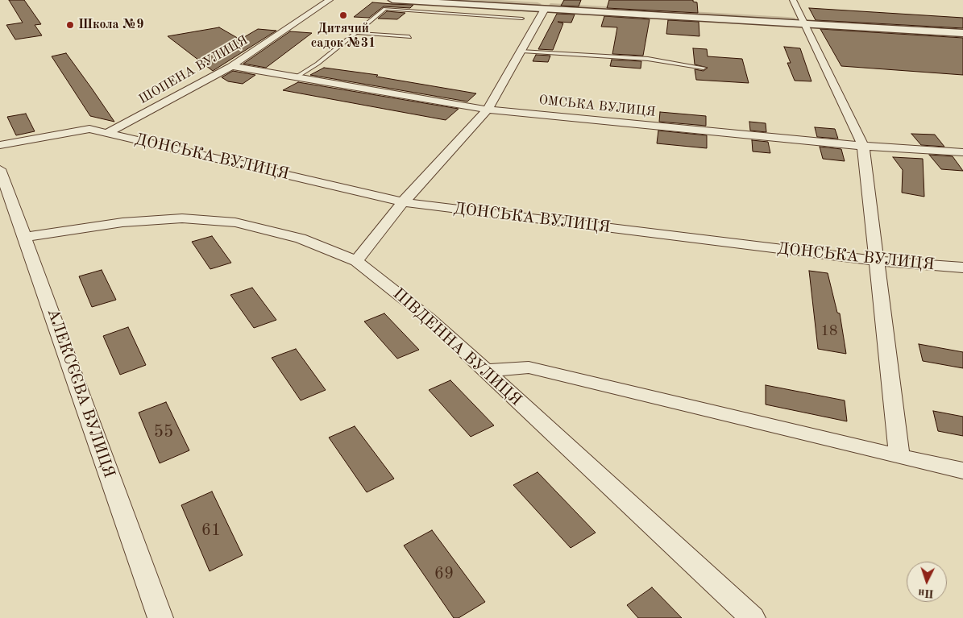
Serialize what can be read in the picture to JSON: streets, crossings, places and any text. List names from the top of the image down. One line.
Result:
{"streets":{"street":["ШОПЕНА ВУЛИЦЯ","ОМСЬКА ВУЛИЦЯ","ДОНСЬКА ВУЛИЦЯ","ПІВДЕННА ВУЛИЦЯ","АЛЕКСЄЄВА ВУЛИЦЯ"]},"crossings":[["ШОПЕНА ВУЛИЦЯ","ОМСЬКА ВУЛИЦЯ"],["ШОПЕНА ВУЛИЦЯ","ДОНСЬКА ВУЛИЦЯ"],["ПІВДЕННА ВУЛИЦЯ","АЛЕКСЄЄВА ВУЛИЦЯ"]],"places":["Дитячий садок №31","Школа №9"],"house_numbers":["18","55","61","69"],"north":"bottom"}
